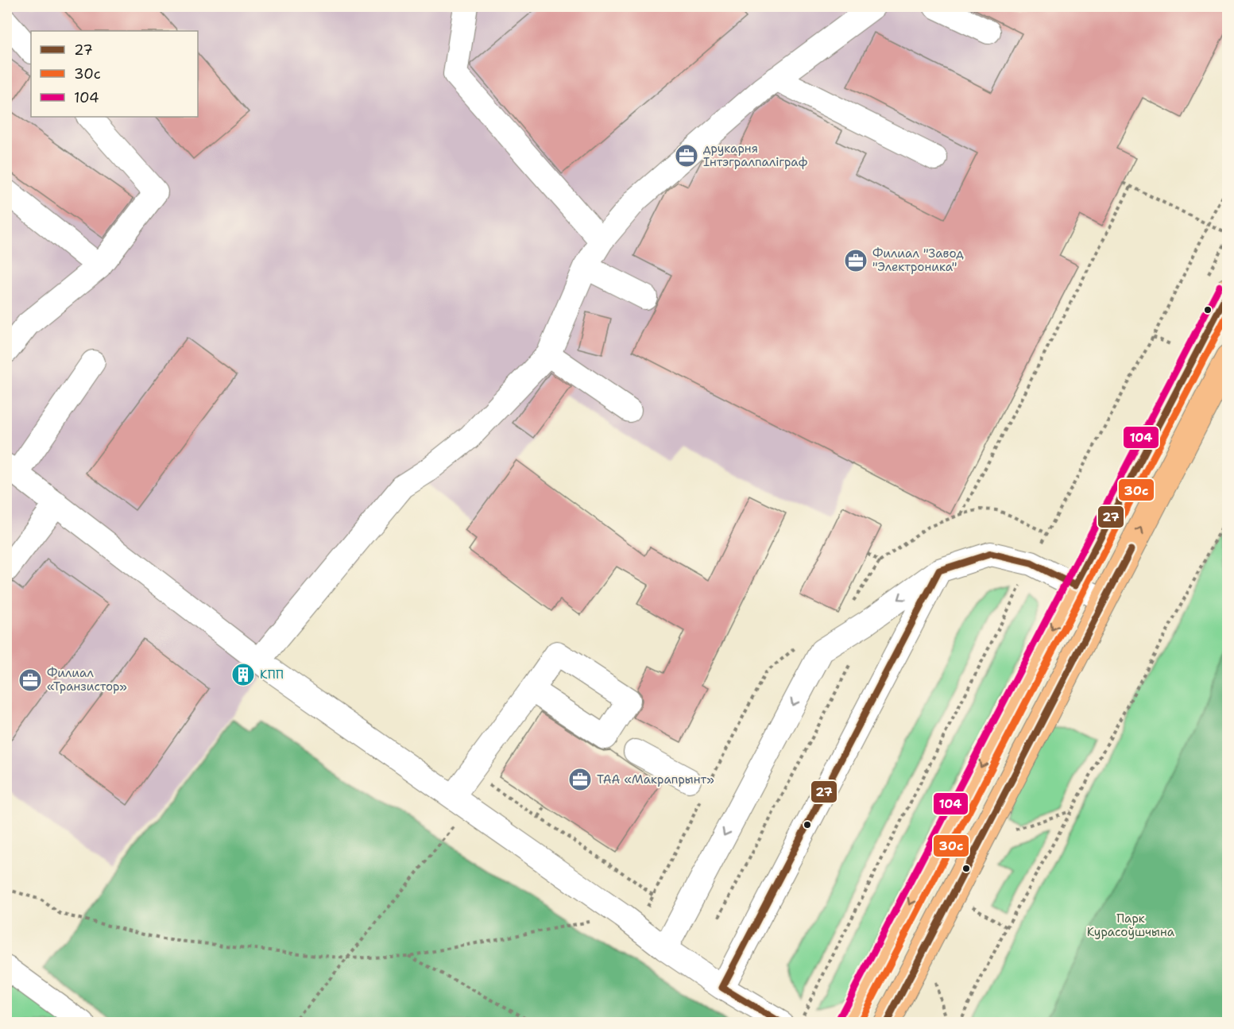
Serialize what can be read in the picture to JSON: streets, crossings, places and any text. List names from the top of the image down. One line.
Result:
{"parks":["Парк Курасоўшчына"],"places":{"office":["друкарня Інтэгралпаліграф","Филиал \"Завод \"Электроника\"","Филиал «Транзистор»","ТАА «Макрапрынт»"],"building":["КПП"]},"lines":["transit line 104","transit line 27","transit line 30с"],"legend":["27","30с","104"]}
